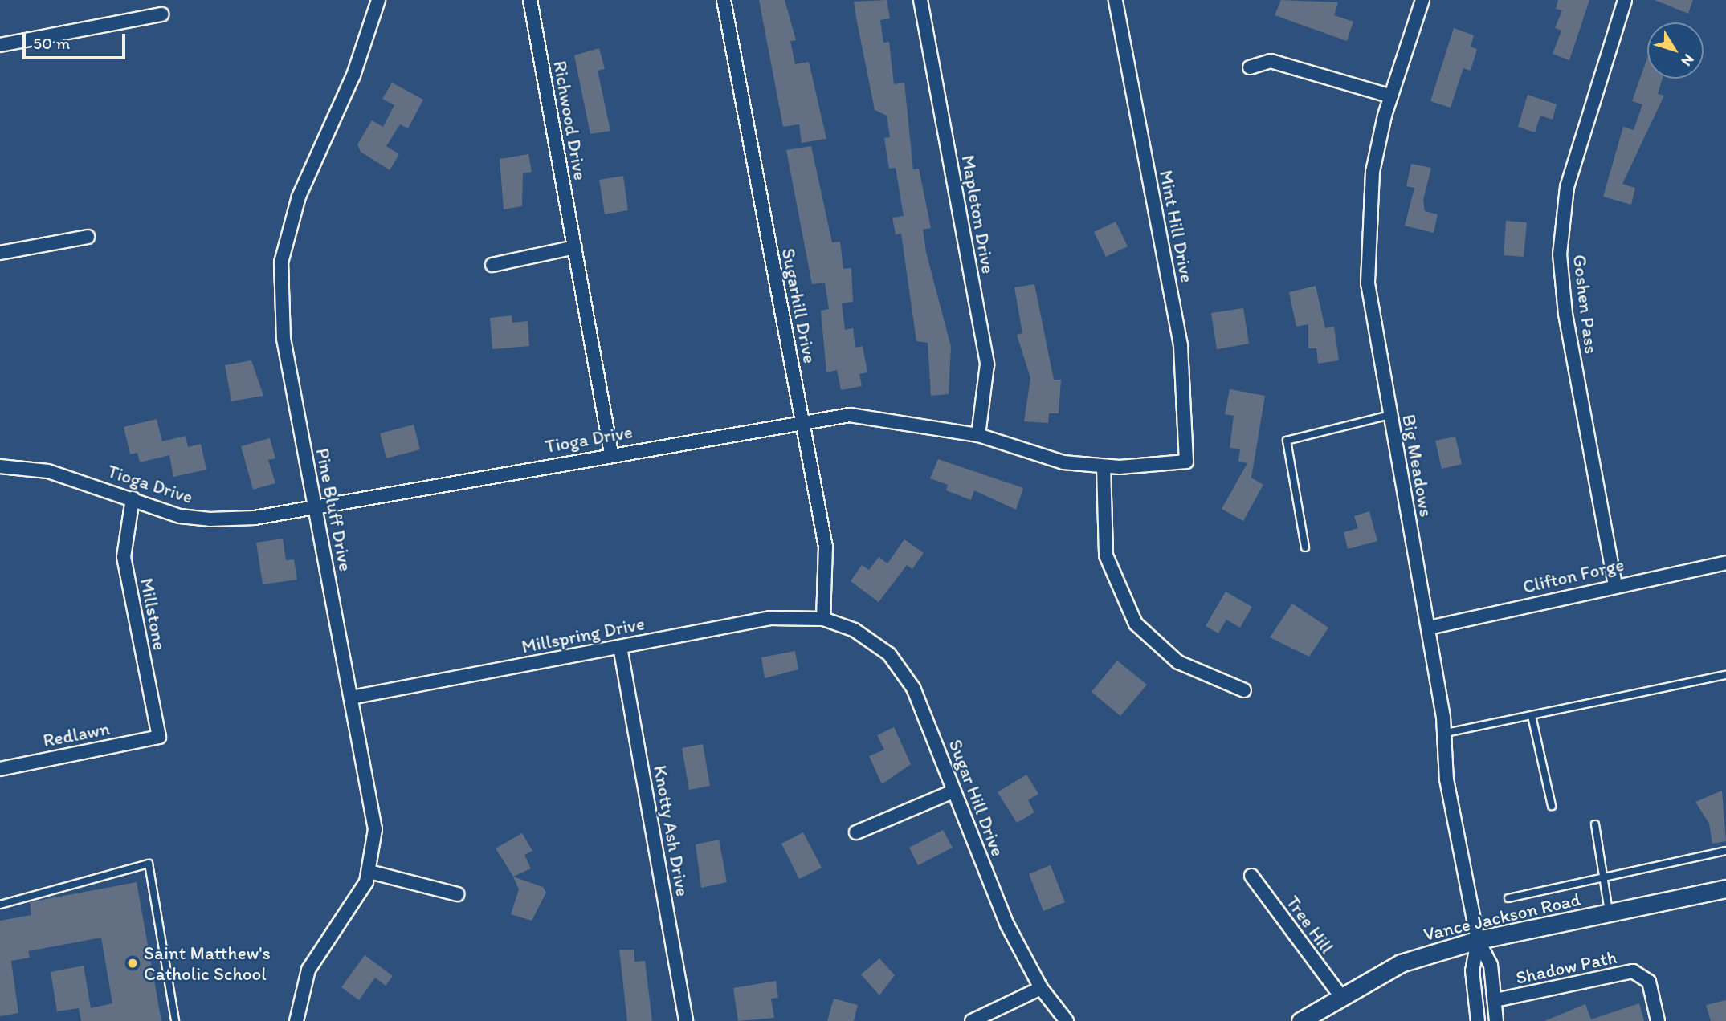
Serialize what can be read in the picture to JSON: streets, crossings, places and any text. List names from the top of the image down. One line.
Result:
{"streets":{"main road":["Vance Jackson Road"],"street":["Richwood Drive","Mapleton Drive","Mint Hill Drive","Goshen Pass","Sugarhill Drive","Tioga Drive","Big Meadows","Pine Bluff Drive","Clifton Forge","Millstone","Millspring Drive","Redlawn","Sugar Hill Drive","Knotty Ash Drive","Tree Hill","Shadow Path"]},"crossings":[["Richwood Drive","Tioga Drive"],["Mapleton Drive","Tioga Drive"],["Mint Hill Drive","Tioga Drive"],["Goshen Pass","Clifton Forge"],["Sugarhill Drive","Tioga Drive"],["Sugarhill Drive","Millspring Drive"],["Sugarhill Drive","Sugar Hill Drive"],["Tioga Drive","Pine Bluff Drive"],["Tioga Drive","Millstone"],["Big Meadows","Clifton Forge"],["Big Meadows","Vance Jackson Road"],["Big Meadows","Shadow Path"],["Pine Bluff Drive","Millspring Drive"],["Millstone","Redlawn"],["Millspring Drive","Sugar Hill Drive"],["Millspring Drive","Knotty Ash Drive"],["Vance Jackson Road","Tree Hill"]],"places":["Saint Matthew's Catholic School"],"scale_bar":"50 m","north":"bottom right"}
